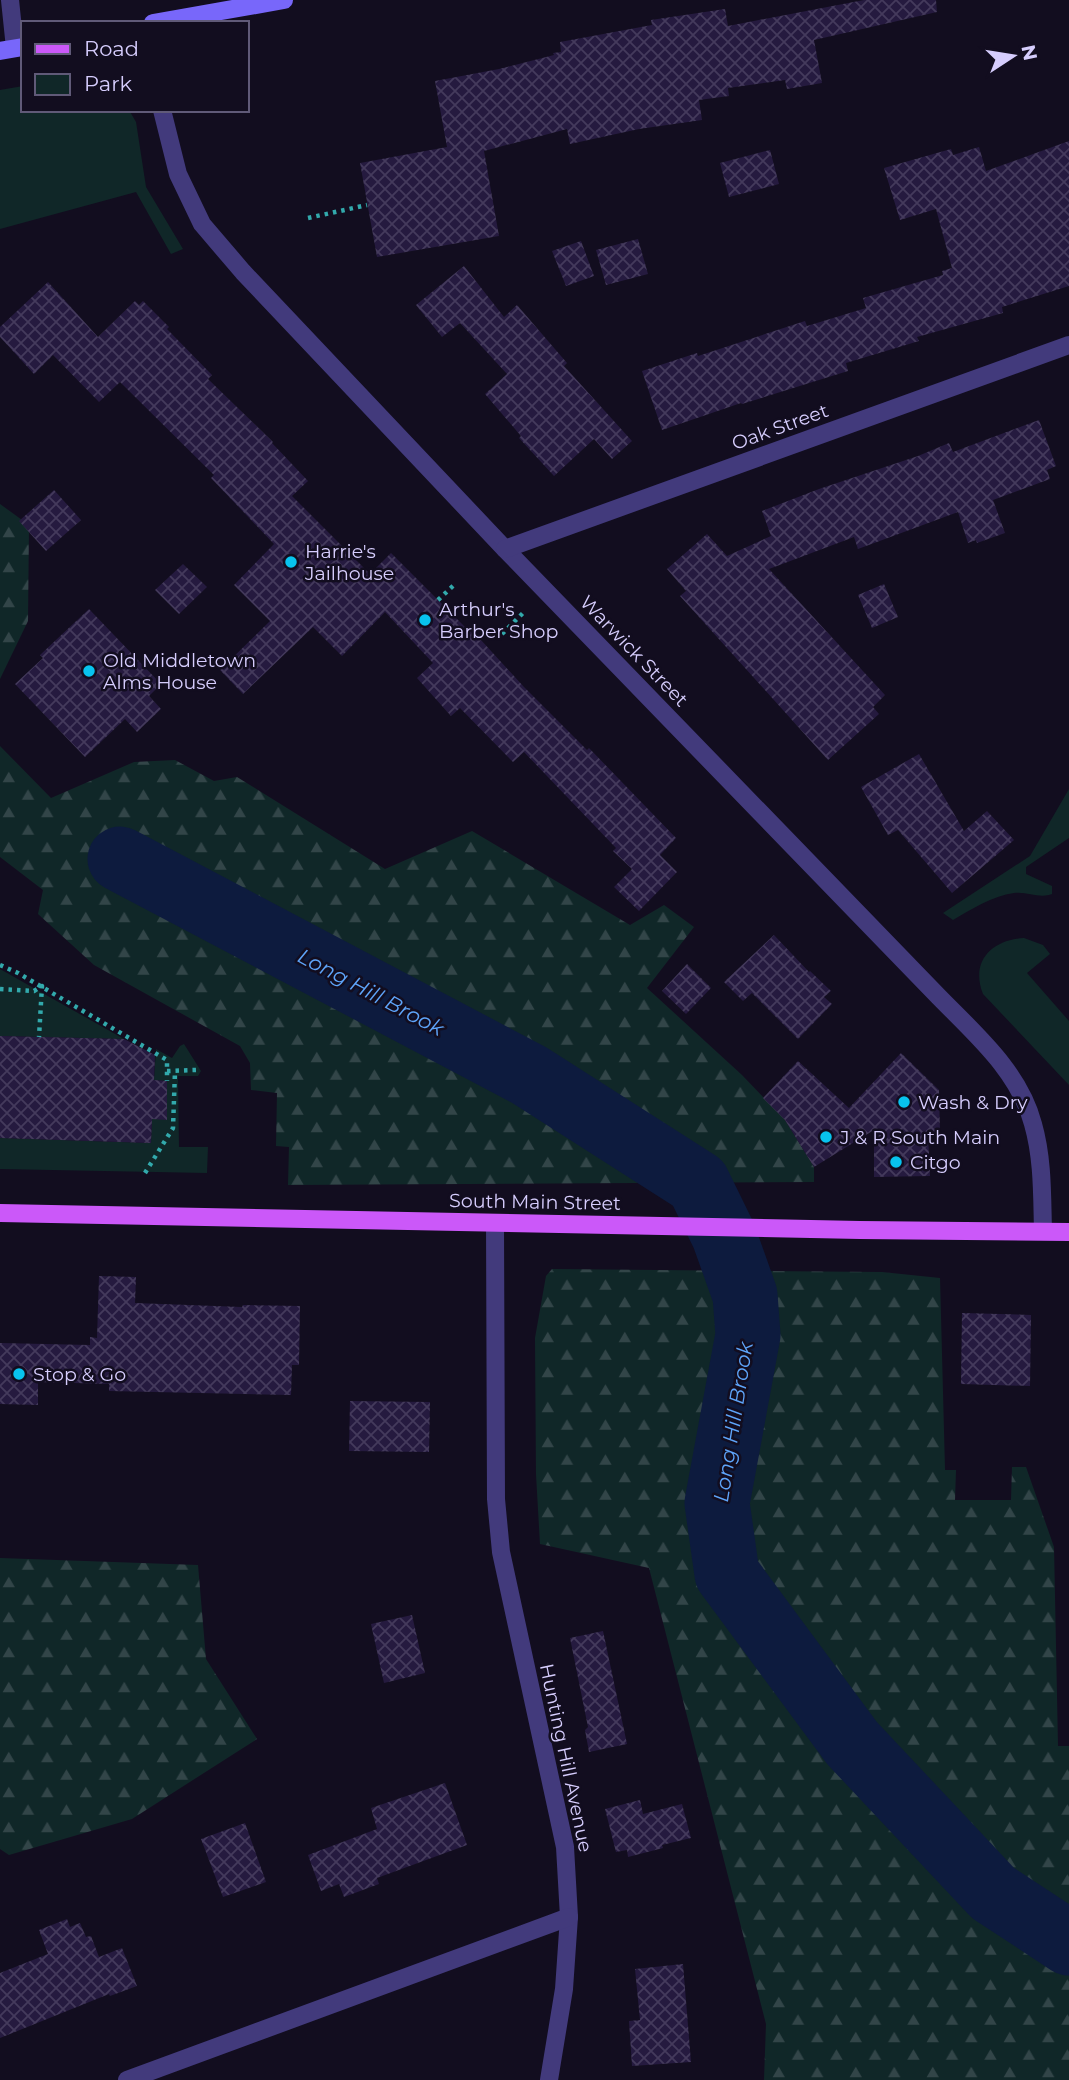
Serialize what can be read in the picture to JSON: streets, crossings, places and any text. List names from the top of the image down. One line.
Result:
{"streets":{"main road":["South Main Street"],"street":["Oak Street","Warwick Street","Hunting Hill Avenue"]},"crossings":[["Oak Street","Warwick Street"],["Warwick Street","South Main Street"],["South Main Street","Hunting Hill Avenue"]],"water":["Long Hill Brook"],"places":["Harrie's Jailhouse","Arthur's Barber Shop","Old Middletown Alms House","Wash & Dry","J & R South Main","Citgo","Stop & Go"],"legend":["Road","Park"],"north":"right"}
